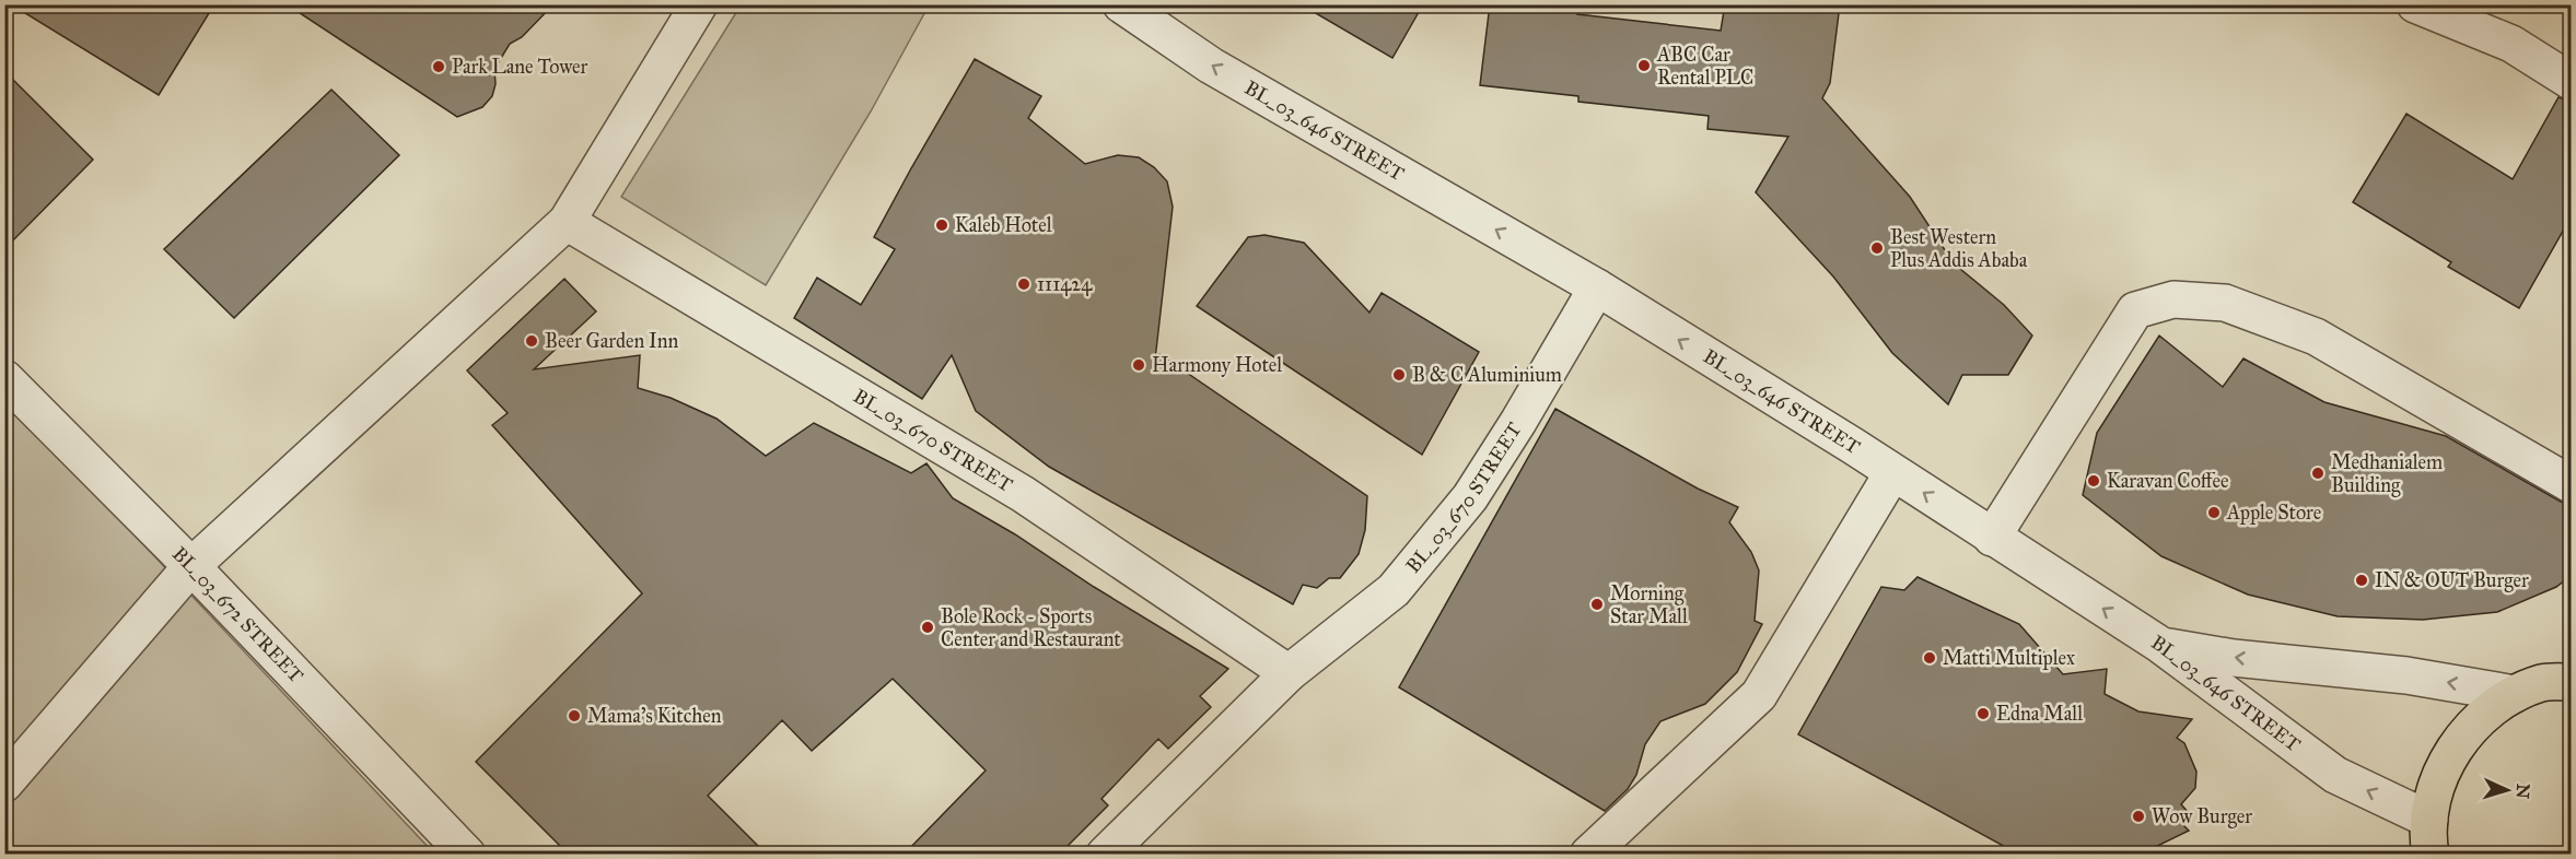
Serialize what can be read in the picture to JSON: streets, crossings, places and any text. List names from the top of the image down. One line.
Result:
{"streets":{"street":["BL_03_646 STREET","BL_03_670 STREET","BL_03_672 STREET"]},"crossings":[["BL_03_646 STREET","BL_03_670 STREET"]],"one_way":["BL_03_646 STREET"],"places":["ABC Car Rental PLC","Park Lane Tower","Kaleb Hotel","Best Western Plus Addis Ababa","111424","Beer Garden Inn","Harmony Hotel","B & C Aluminium","Medhanialem Building","Karavan Coffee","Apple Store","IN & OUT Burger","Morning Star Mall","Bole Rock - Sports Center and Restaurant","Matti Multiplex","Edna Mall","Mama's Kitchen","Wow Burger"],"north":"right"}
